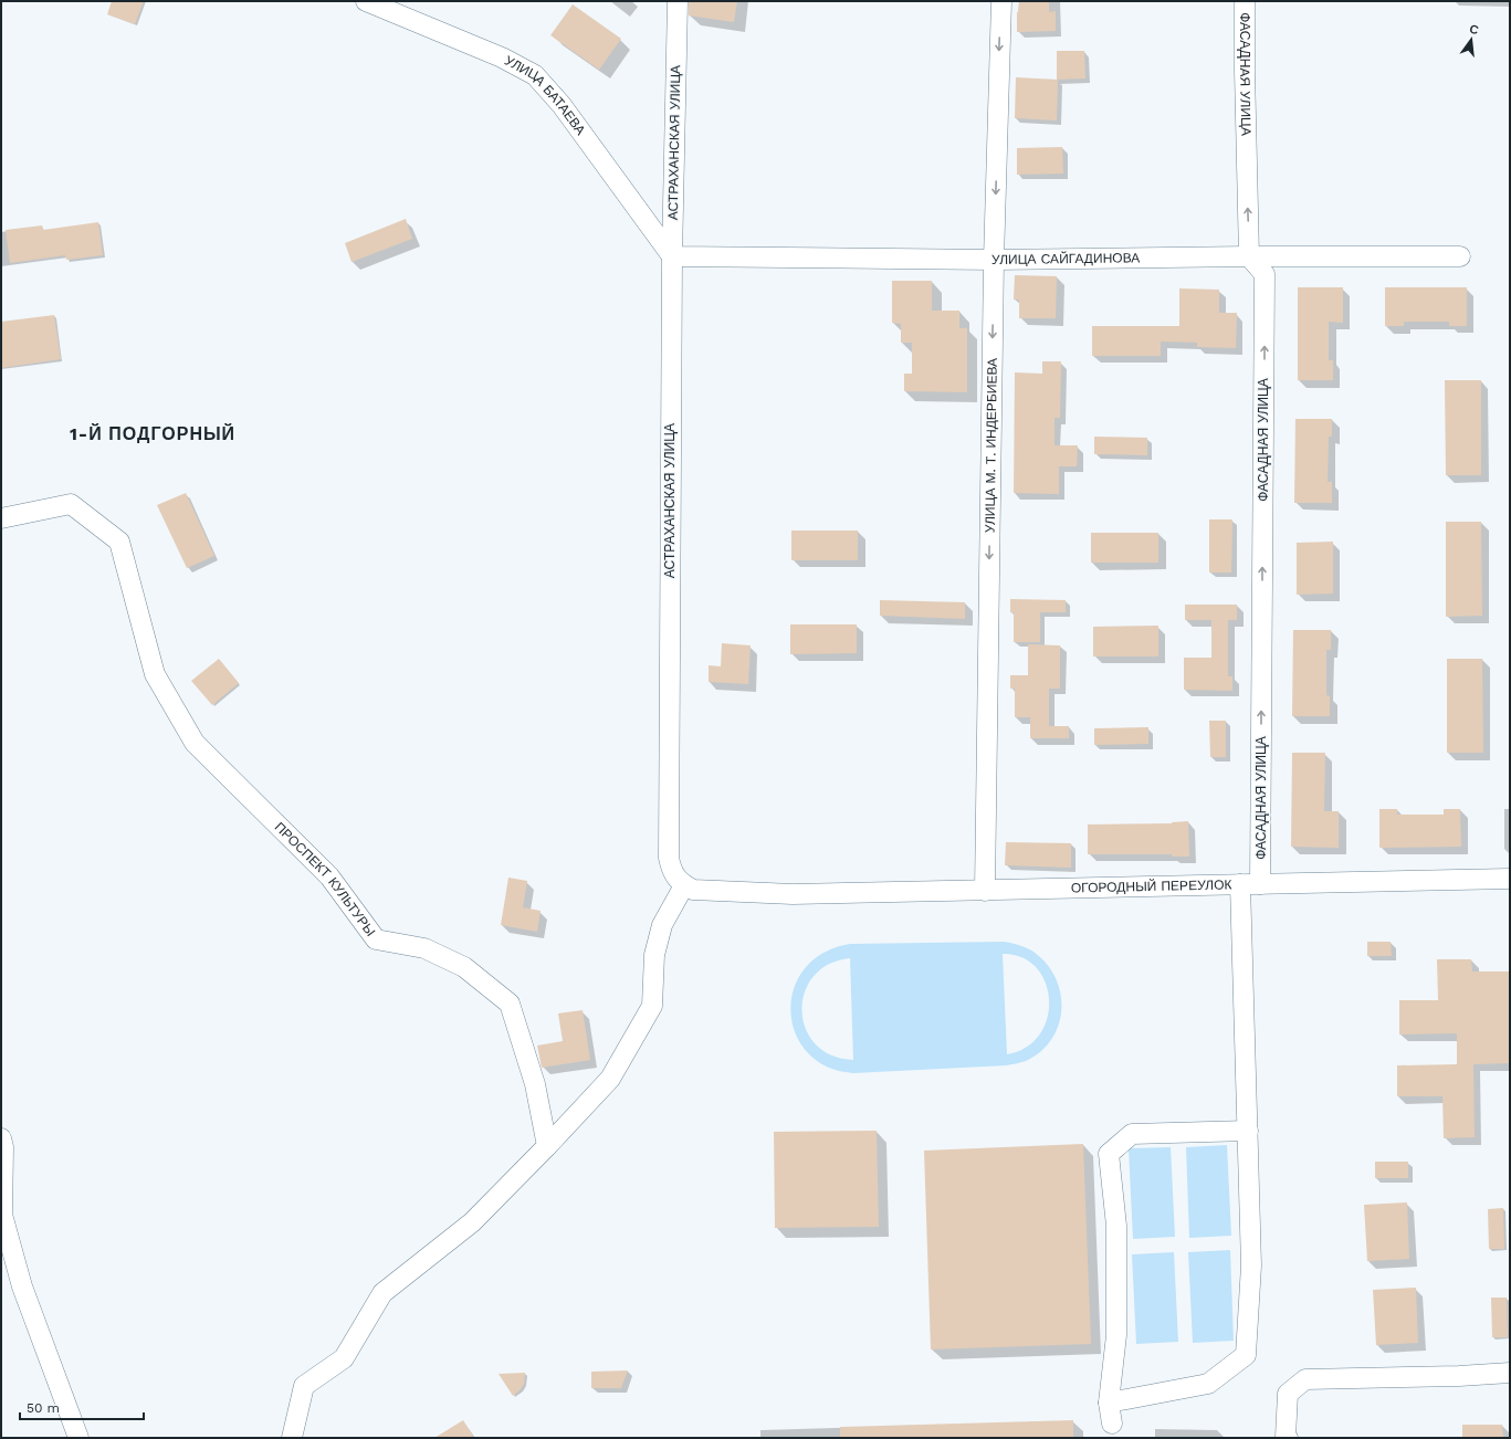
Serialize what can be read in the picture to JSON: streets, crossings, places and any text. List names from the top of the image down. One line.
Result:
{"streets":{"street":["ФАСАДНАЯ УЛИЦА","УЛИЦА БАТАЕВА","АСТРАХАНСКАЯ УЛИЦА","УЛИЦА САЙГАДИНОВА","УЛИЦА М. Т. ИНДЕРБИЕВА","ПРОСПЕКТ КУЛЬТУРЫ","ОГОРОДНЫЙ ПЕРЕУЛОК"]},"crossings":[["ФАСАДНАЯ УЛИЦА","УЛИЦА САЙГАДИНОВА"],["ФАСАДНАЯ УЛИЦА","ОГОРОДНЫЙ ПЕРЕУЛОК"],["УЛИЦА БАТАЕВА","АСТРАХАНСКАЯ УЛИЦА"],["УЛИЦА БАТАЕВА","УЛИЦА САЙГАДИНОВА"],["АСТРАХАНСКАЯ УЛИЦА","УЛИЦА САЙГАДИНОВА"],["АСТРАХАНСКАЯ УЛИЦА","ОГОРОДНЫЙ ПЕРЕУЛОК"],["УЛИЦА САЙГАДИНОВА","УЛИЦА М. Т. ИНДЕРБИЕВА"],["УЛИЦА М. Т. ИНДЕРБИЕВА","ОГОРОДНЫЙ ПЕРЕУЛОК"]],"one_way":["ФАСАДНАЯ УЛИЦА","УЛИЦА М. Т. ИНДЕРБИЕВА"],"districts":["1-Й ПОДГОРНЫЙ"],"scale_bar":"50 m","north":"top"}
